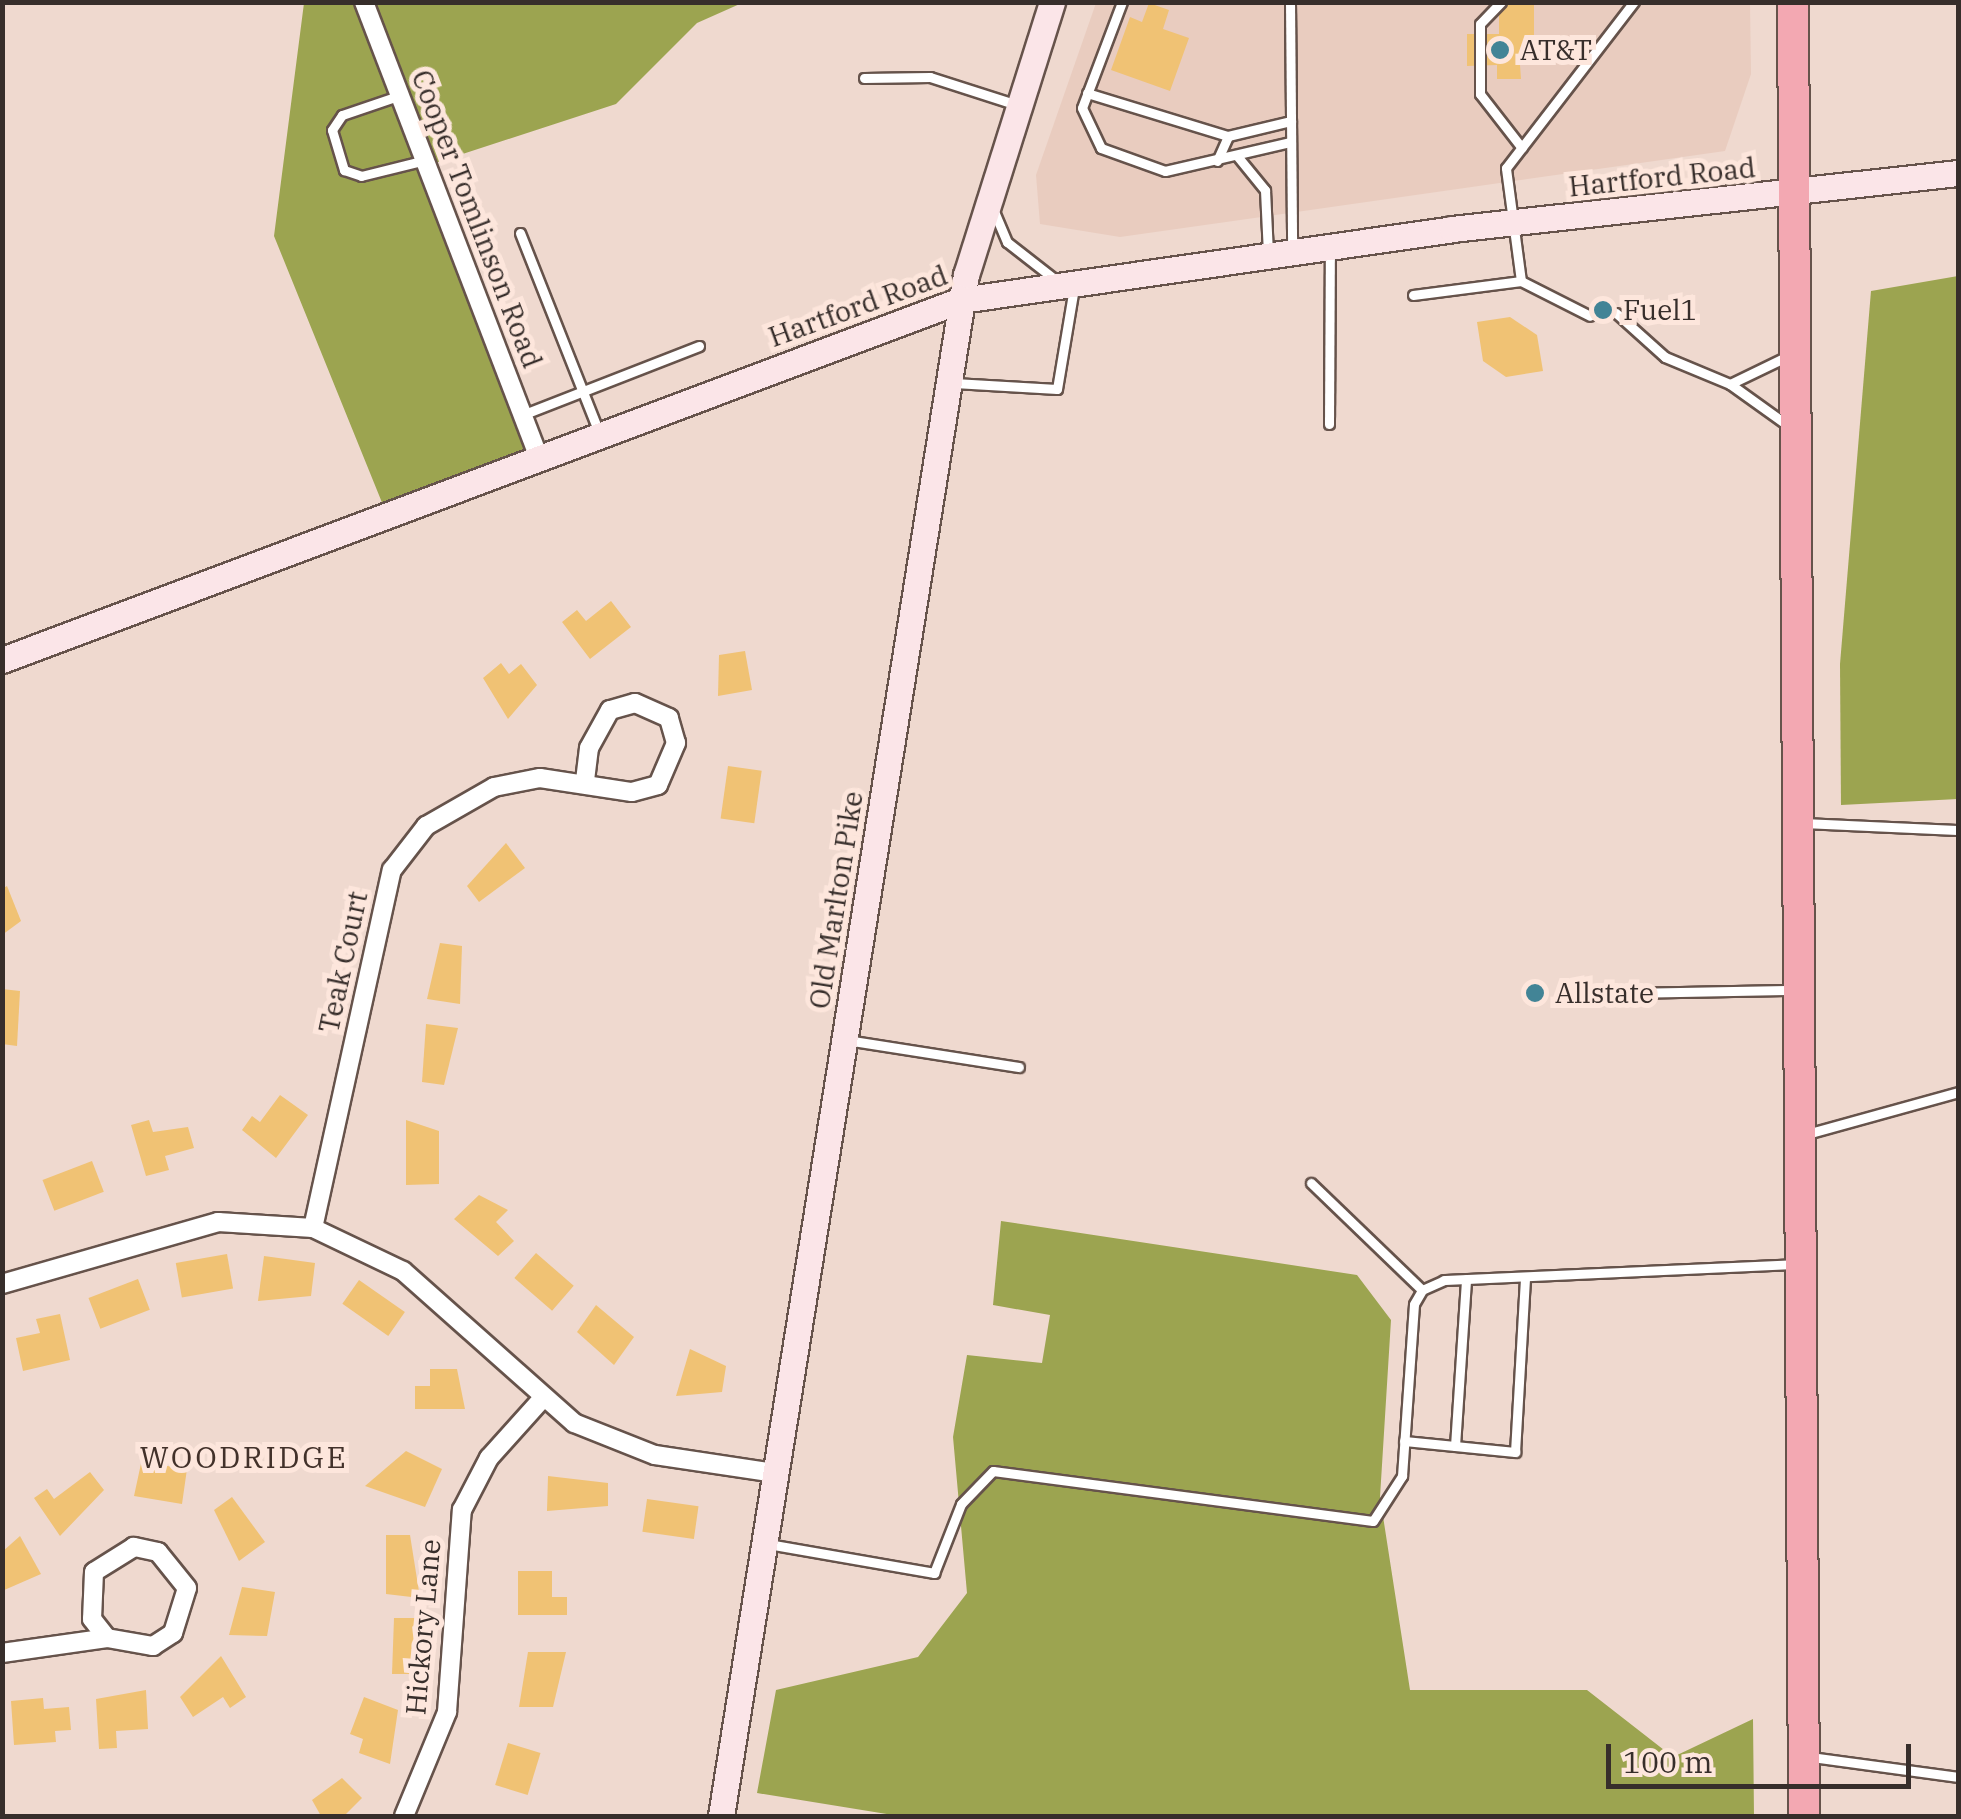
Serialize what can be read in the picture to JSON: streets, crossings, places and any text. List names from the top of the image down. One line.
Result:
{"streets":{"street":["Hartford Road","Cooper Tomlinson Road","Old Marlton Pike","Teak Court","Hickory Lane"]},"crossings":[["Hartford Road","Cooper Tomlinson Road"],["Hartford Road","Old Marlton Pike"]],"districts":["WOODRIDGE"],"places":["AT&T","Fuel1","Allstate"],"scale_bar":"100 m"}
